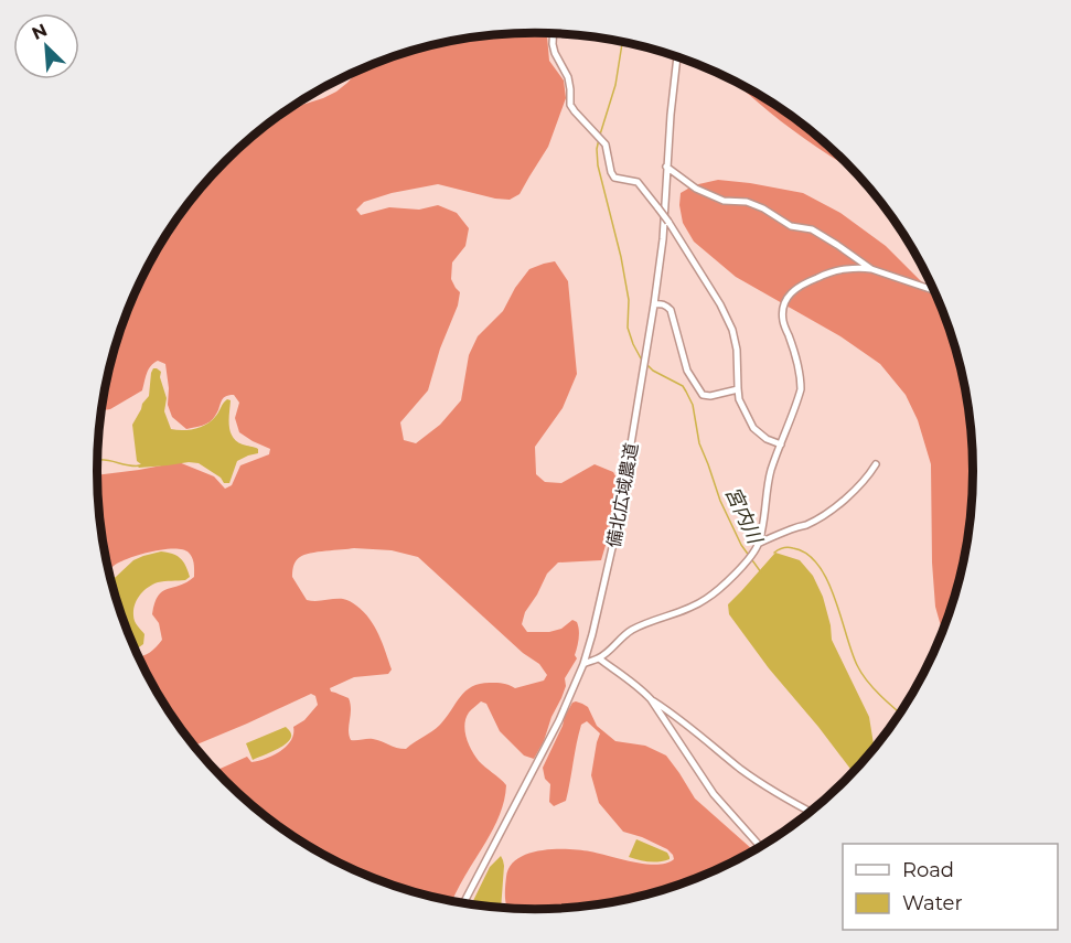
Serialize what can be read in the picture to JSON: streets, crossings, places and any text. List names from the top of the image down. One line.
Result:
{"streets":{"street":["備北広域農道"]},"water":["宮内川"],"legend":["Road","Water"],"north":"top left"}
